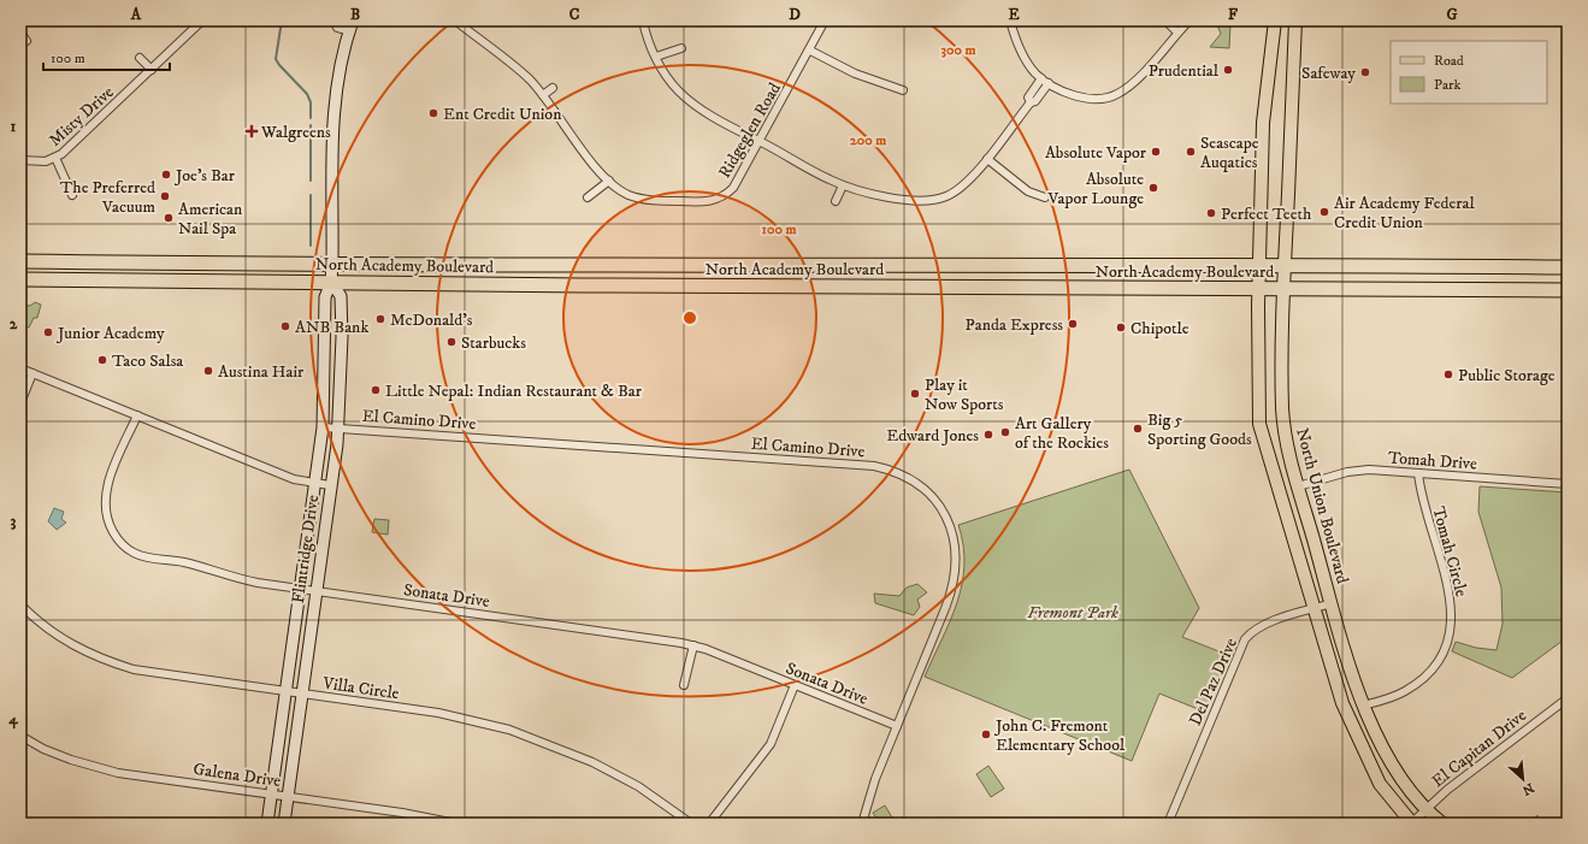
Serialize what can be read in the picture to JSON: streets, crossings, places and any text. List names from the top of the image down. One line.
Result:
{"streets":{"highway":["North Academy Boulevard"],"main road":["North Union Boulevard"],"street":["Misty Drive","Ridgeglen Road","El Camino Drive","Tomah Drive","Flintridge Drive","Tomah Circle","Sonata Drive","Del Paz Drive","Villa Circle","El Capitan Drive","Galena Drive"]},"crossings":[["North Academy Boulevard","North Union Boulevard"],["North Academy Boulevard","Flintridge Drive"],["El Camino Drive","Flintridge Drive"],["El Camino Drive","Sonata Drive"],["Tomah Drive","North Union Boulevard"],["Tomah Drive","Tomah Circle"],["North Union Boulevard","Tomah Circle"],["North Union Boulevard","Del Paz Drive"],["North Union Boulevard","El Capitan Drive"],["Flintridge Drive","Sonata Drive"],["Flintridge Drive","Villa Circle"],["Flintridge Drive","Galena Drive"]],"parks":["Fremont Park"],"places":{"other":["Prudential","Safeway","Ent Credit Union","Absolute Vapor","Seascape Auqatics","Joe's Bar","Absolute Vapor Lounge","The Preferred Vacuum","Air Academy Federal Credit Union","Perfect Teeth","American Nail Spa","McDonald's","Panda Express","ANB Bank","Chipotle","Junior Academy","Starbucks","Taco Salsa","Austina Hair","Public Storage","Little Nepal: Indian Restaurant & Bar","Play it Now Sports","Big 5 Sporting Goods","Art Gallery of the Rockies","Edward Jones","John C. Fremont Elementary School"],"health":["Walgreens"]},"legend":["Road","Park"],"scale_bar":"100 m","north":"bottom right","grid":{"columns":["A","B","C","D","E","F","G"],"rows":["1","2","3","4"]},"rings":["300 m","200 m","100 m"]}
